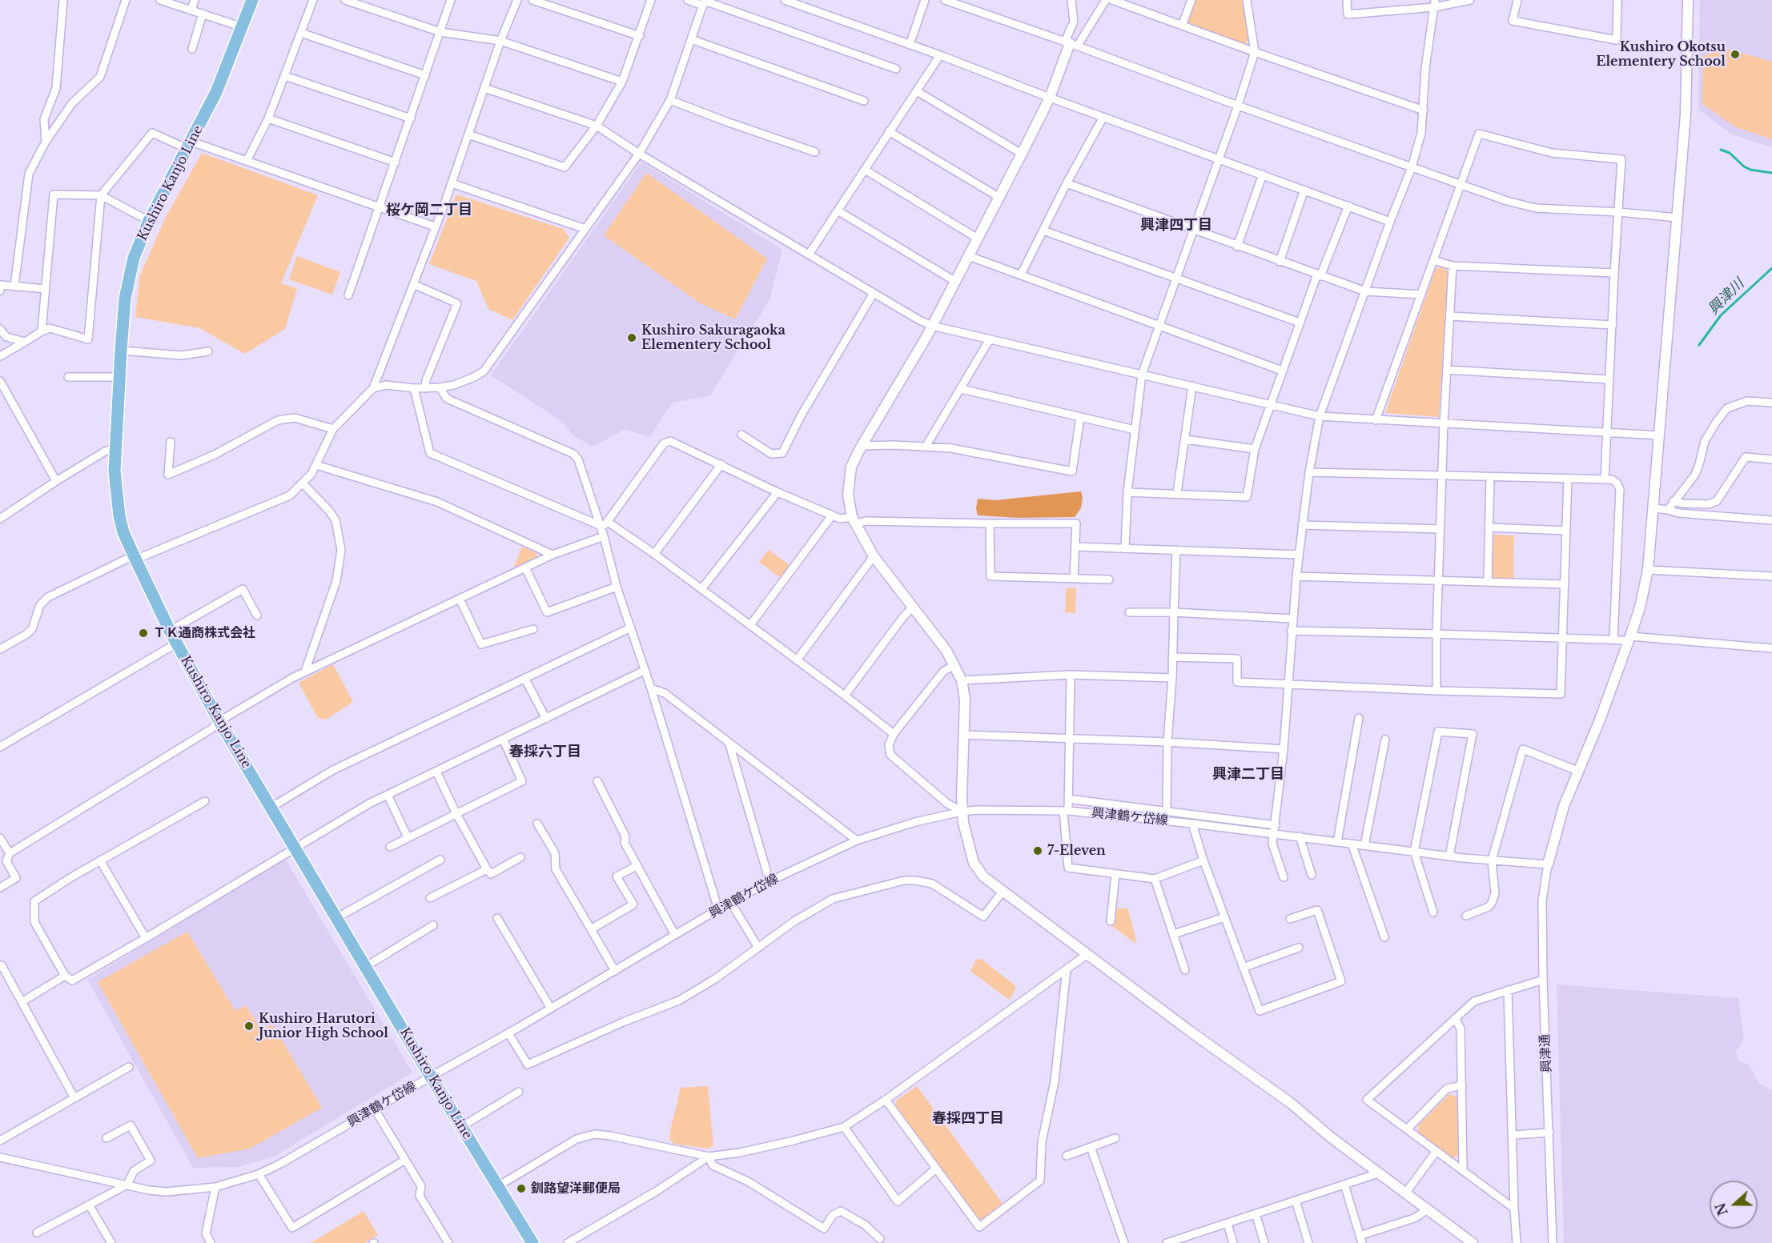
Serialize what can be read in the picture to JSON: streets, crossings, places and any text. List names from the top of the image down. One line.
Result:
{"streets":{"main road":["Kushiro Kanjo Line"],"street":["興津鶴ケ岱線","興津通"]},"crossings":[["Kushiro Kanjo Line","興津鶴ケ岱線"],["興津鶴ケ岱線","興津通"]],"districts":["桜ケ岡二丁目","興津四丁目","春採六丁目","興津二丁目","春採四丁目"],"water":["興津川"],"places":["Kushiro Okotsu Elementery School","Kushiro Sakuragaoka Elementery School","ＴＫ通商株式会社","7-Eleven","Kushiro Harutori Junior High School","釧路望洋郵便局"],"north":"left"}
